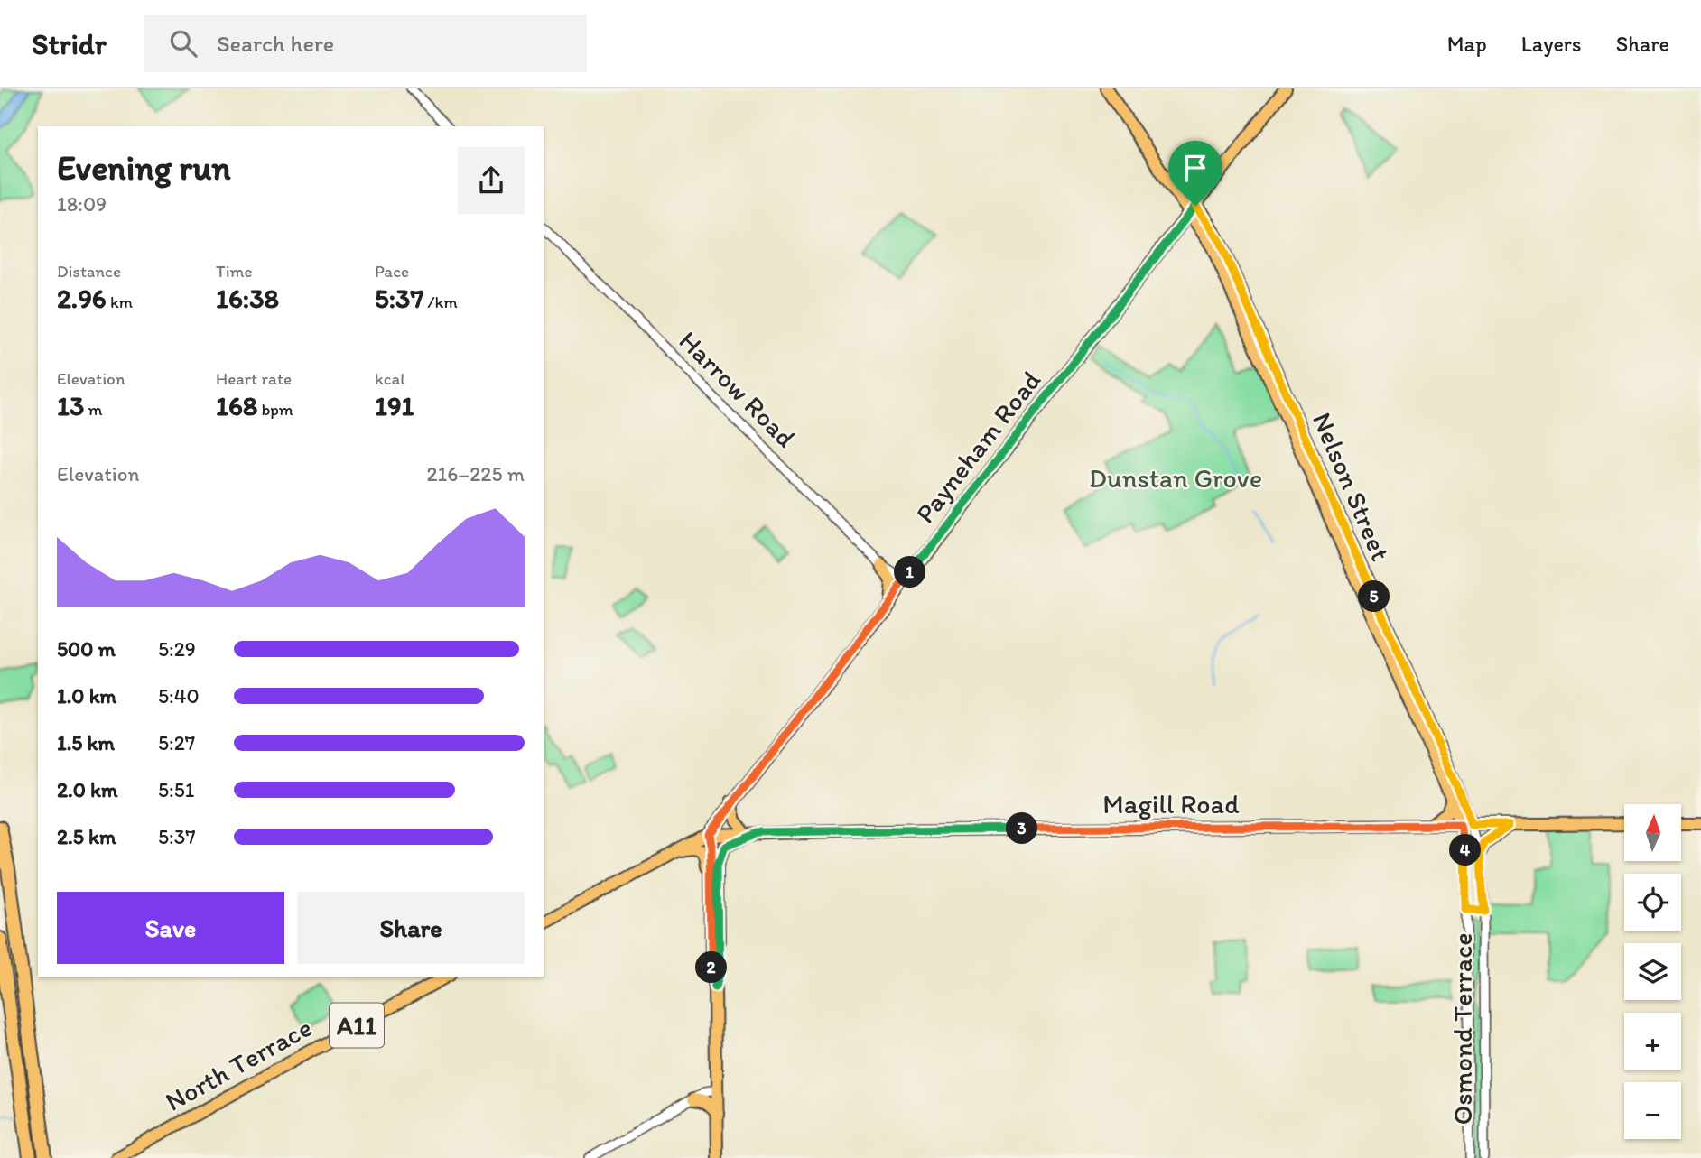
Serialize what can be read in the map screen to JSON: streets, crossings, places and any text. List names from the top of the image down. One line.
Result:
{"streets":{"main road":["Payneham Road","Nelson Street","Magill Road","A11","North Terrace"],"street":["Harrow Road","Osmond Terrace"]},"crossings":[["Harrow Road","Payneham Road"],["Payneham Road","Nelson Street"],["Payneham Road","Magill Road"],["Nelson Street","Magill Road"],["Nelson Street","Osmond Terrace"],["Magill Road","Osmond Terrace"]],"parks":["Dunstan Grove"],"north":"top","page":{"header":"Stridr","search":"Search here","nav":["Map","Layers","Share"],"heading":["Evening run","18:09"],"stats":[["Distance","2.96 km"],["Time","16:38"],["Pace","5:37 /km"],["Elevation","13 m"],["Heart rate","168 bpm"],["kcal","191"]],"chart":["Elevation","216–225 m"],"pins":["1","5","3","4","2"],"list":[{"name":"500 m","note":"5:29"},{"name":"1.0 km","note":"5:40"},{"name":"1.5 km","note":"5:27"},{"name":"2.0 km","note":"5:51"},{"name":"2.5 km","note":"5:37"}],"map_buttons":["+","−"],"buttons":["Save","Share"]}}
